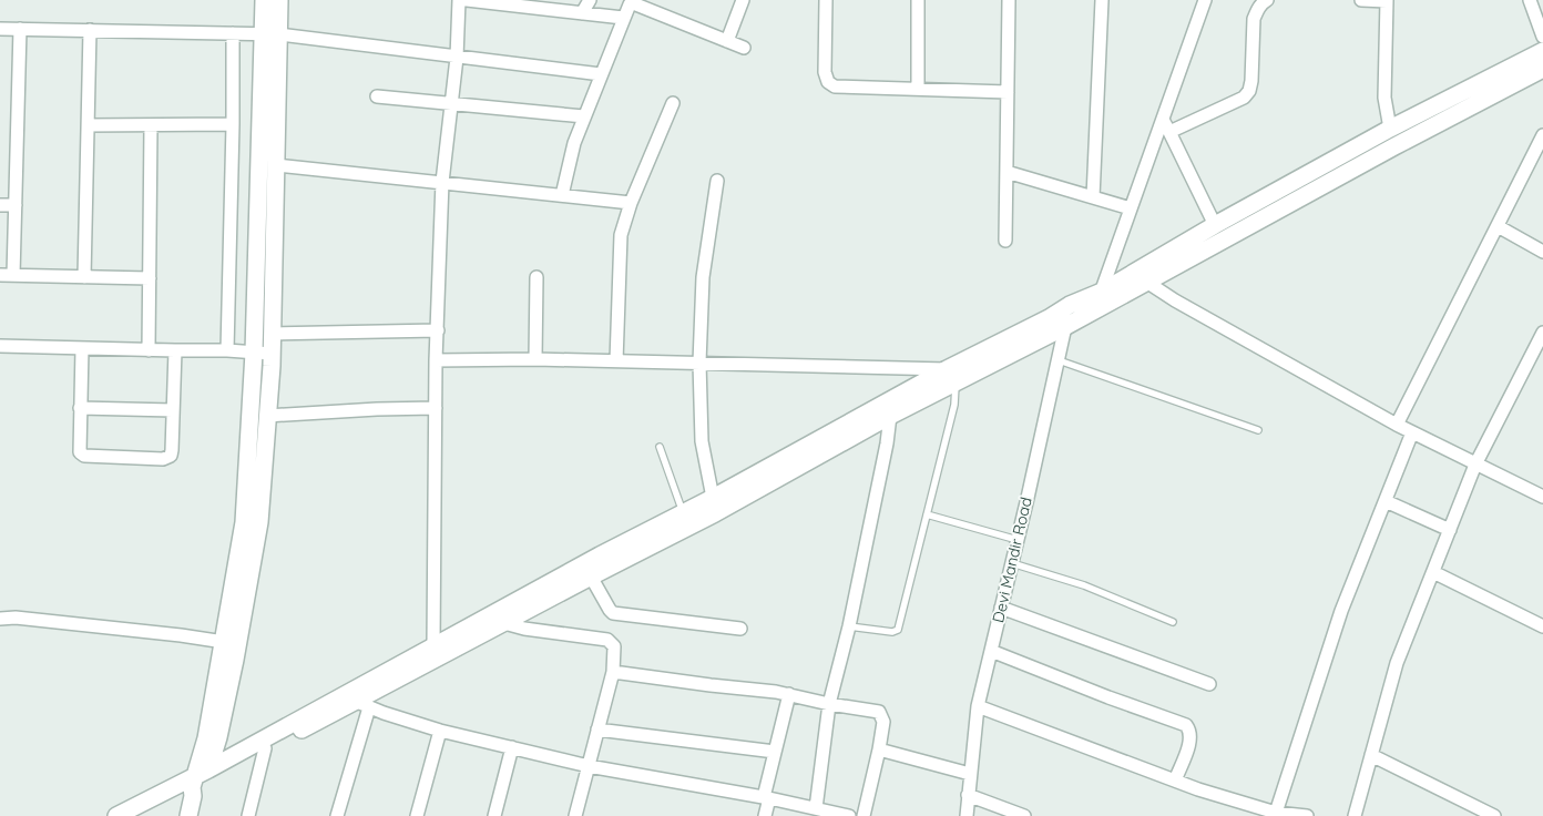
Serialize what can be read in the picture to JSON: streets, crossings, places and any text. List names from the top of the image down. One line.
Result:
{"streets":{"street":["Devi Mandir Road"]}}
